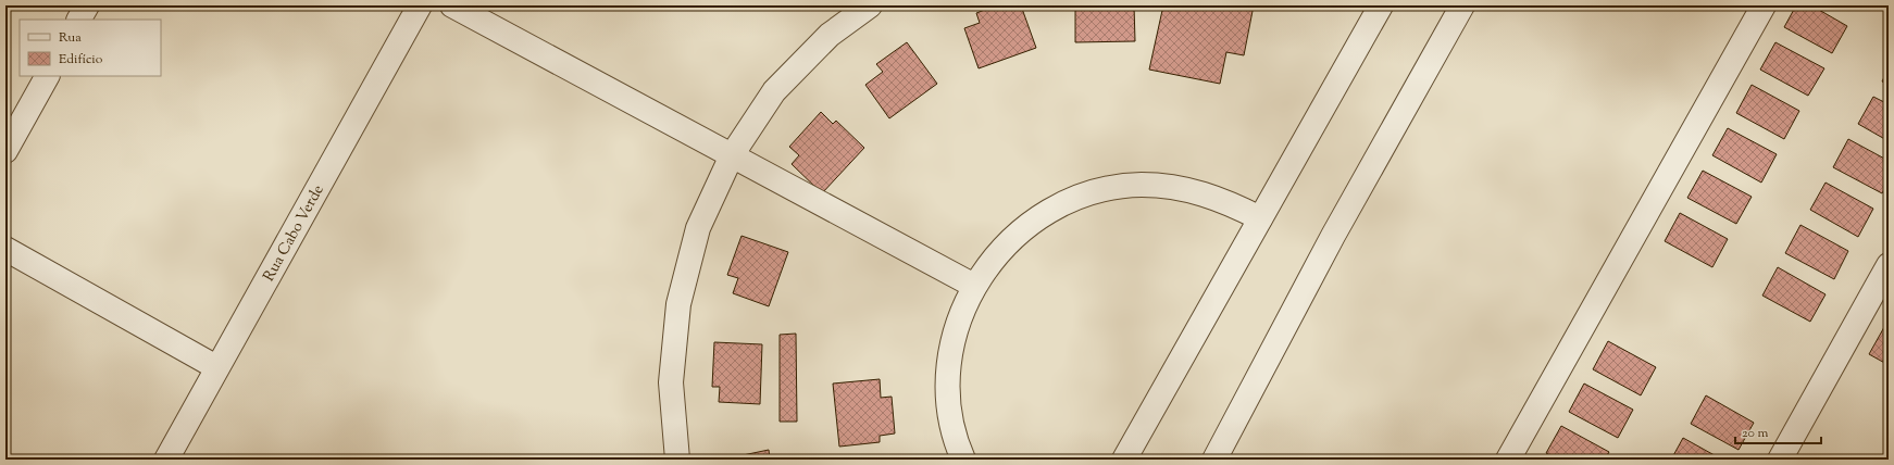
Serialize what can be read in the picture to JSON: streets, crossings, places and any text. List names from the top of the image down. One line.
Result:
{"streets":{"street":["Rua Cabo Verde"]},"legend":["Rua","Edifício"],"scale_bar":"20 m"}
